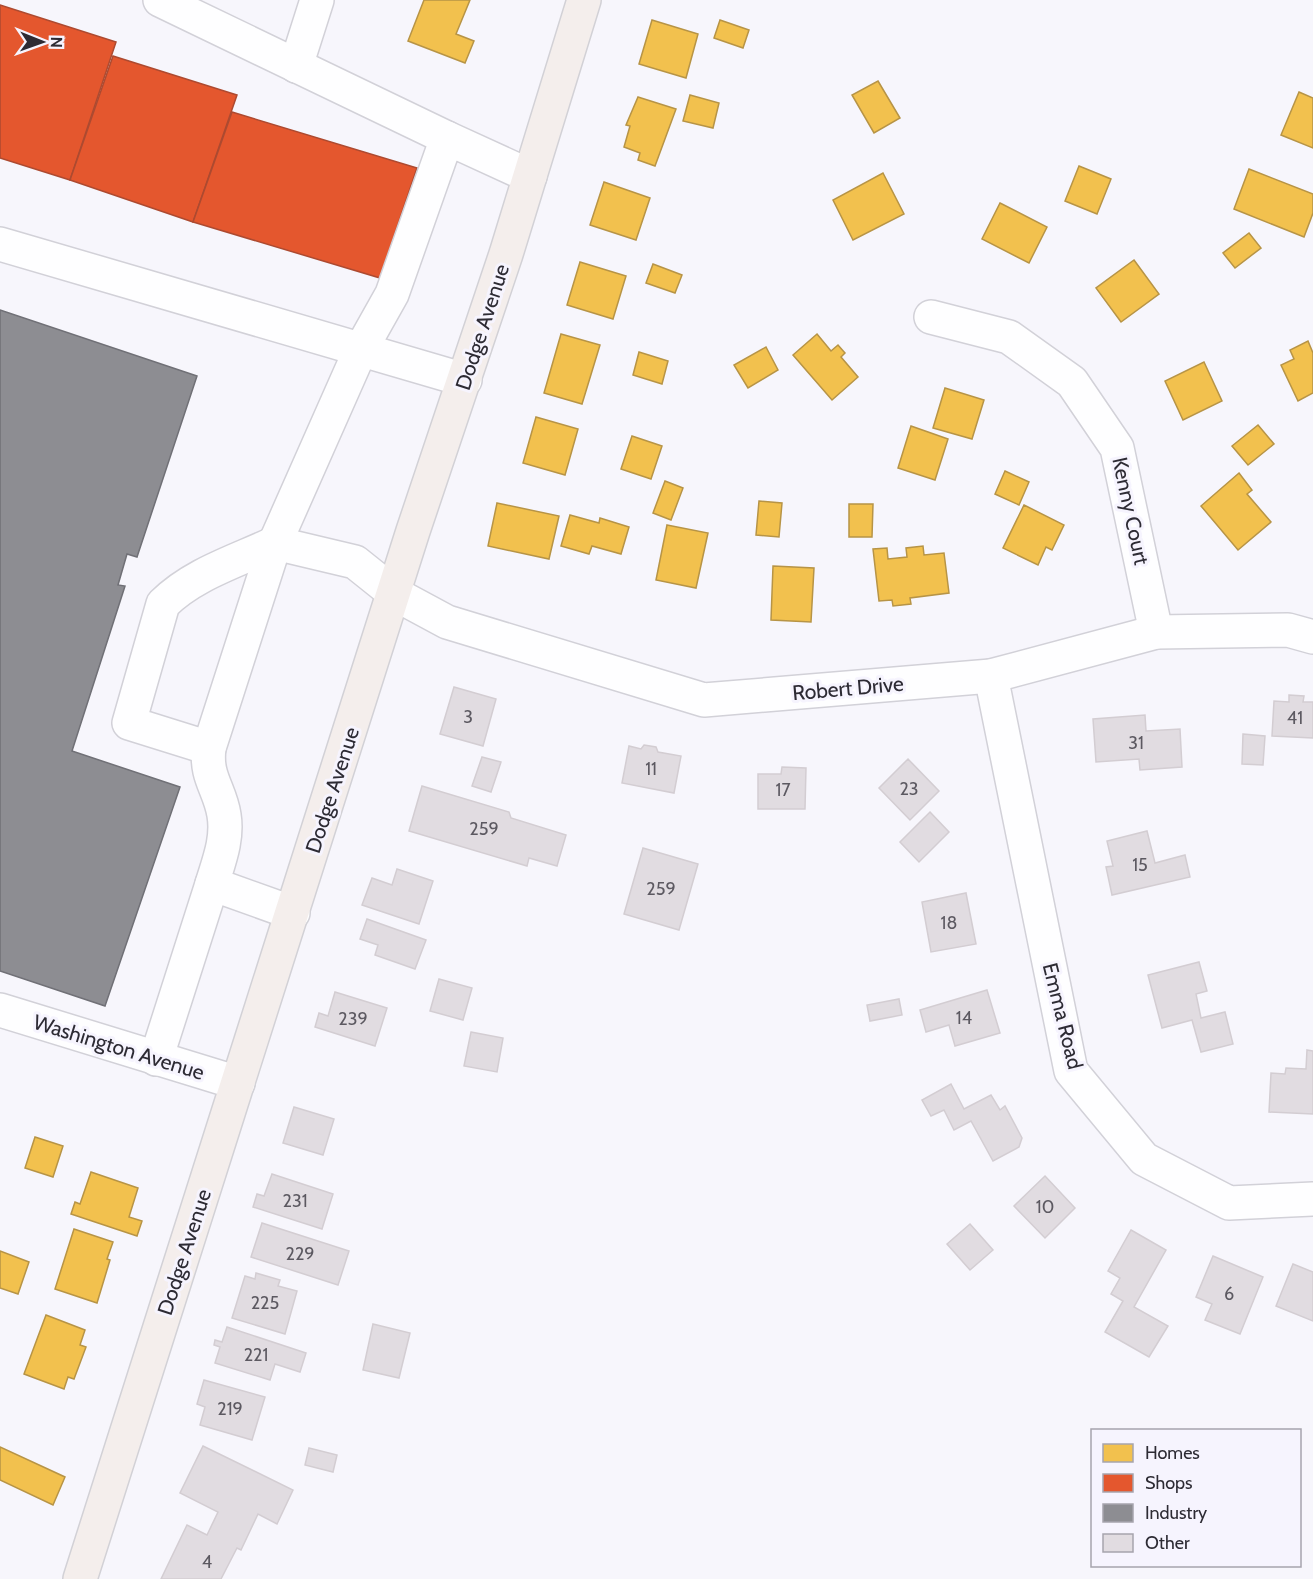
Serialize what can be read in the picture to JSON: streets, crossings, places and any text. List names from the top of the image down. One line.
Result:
{"streets":{"main road":["Dodge Avenue"],"street":["Kenny Court","Robert Drive","Emma Road","Washington Avenue"]},"crossings":[["Dodge Avenue","Robert Drive"],["Dodge Avenue","Washington Avenue"],["Kenny Court","Robert Drive"],["Robert Drive","Emma Road"]],"house_numbers":["3","41","31","11","23","17","259","15","259","18","14","239","231","10","229","6","225","221","219","4"],"legend":["Homes","Shops","Industry","Other"],"north":"right"}
